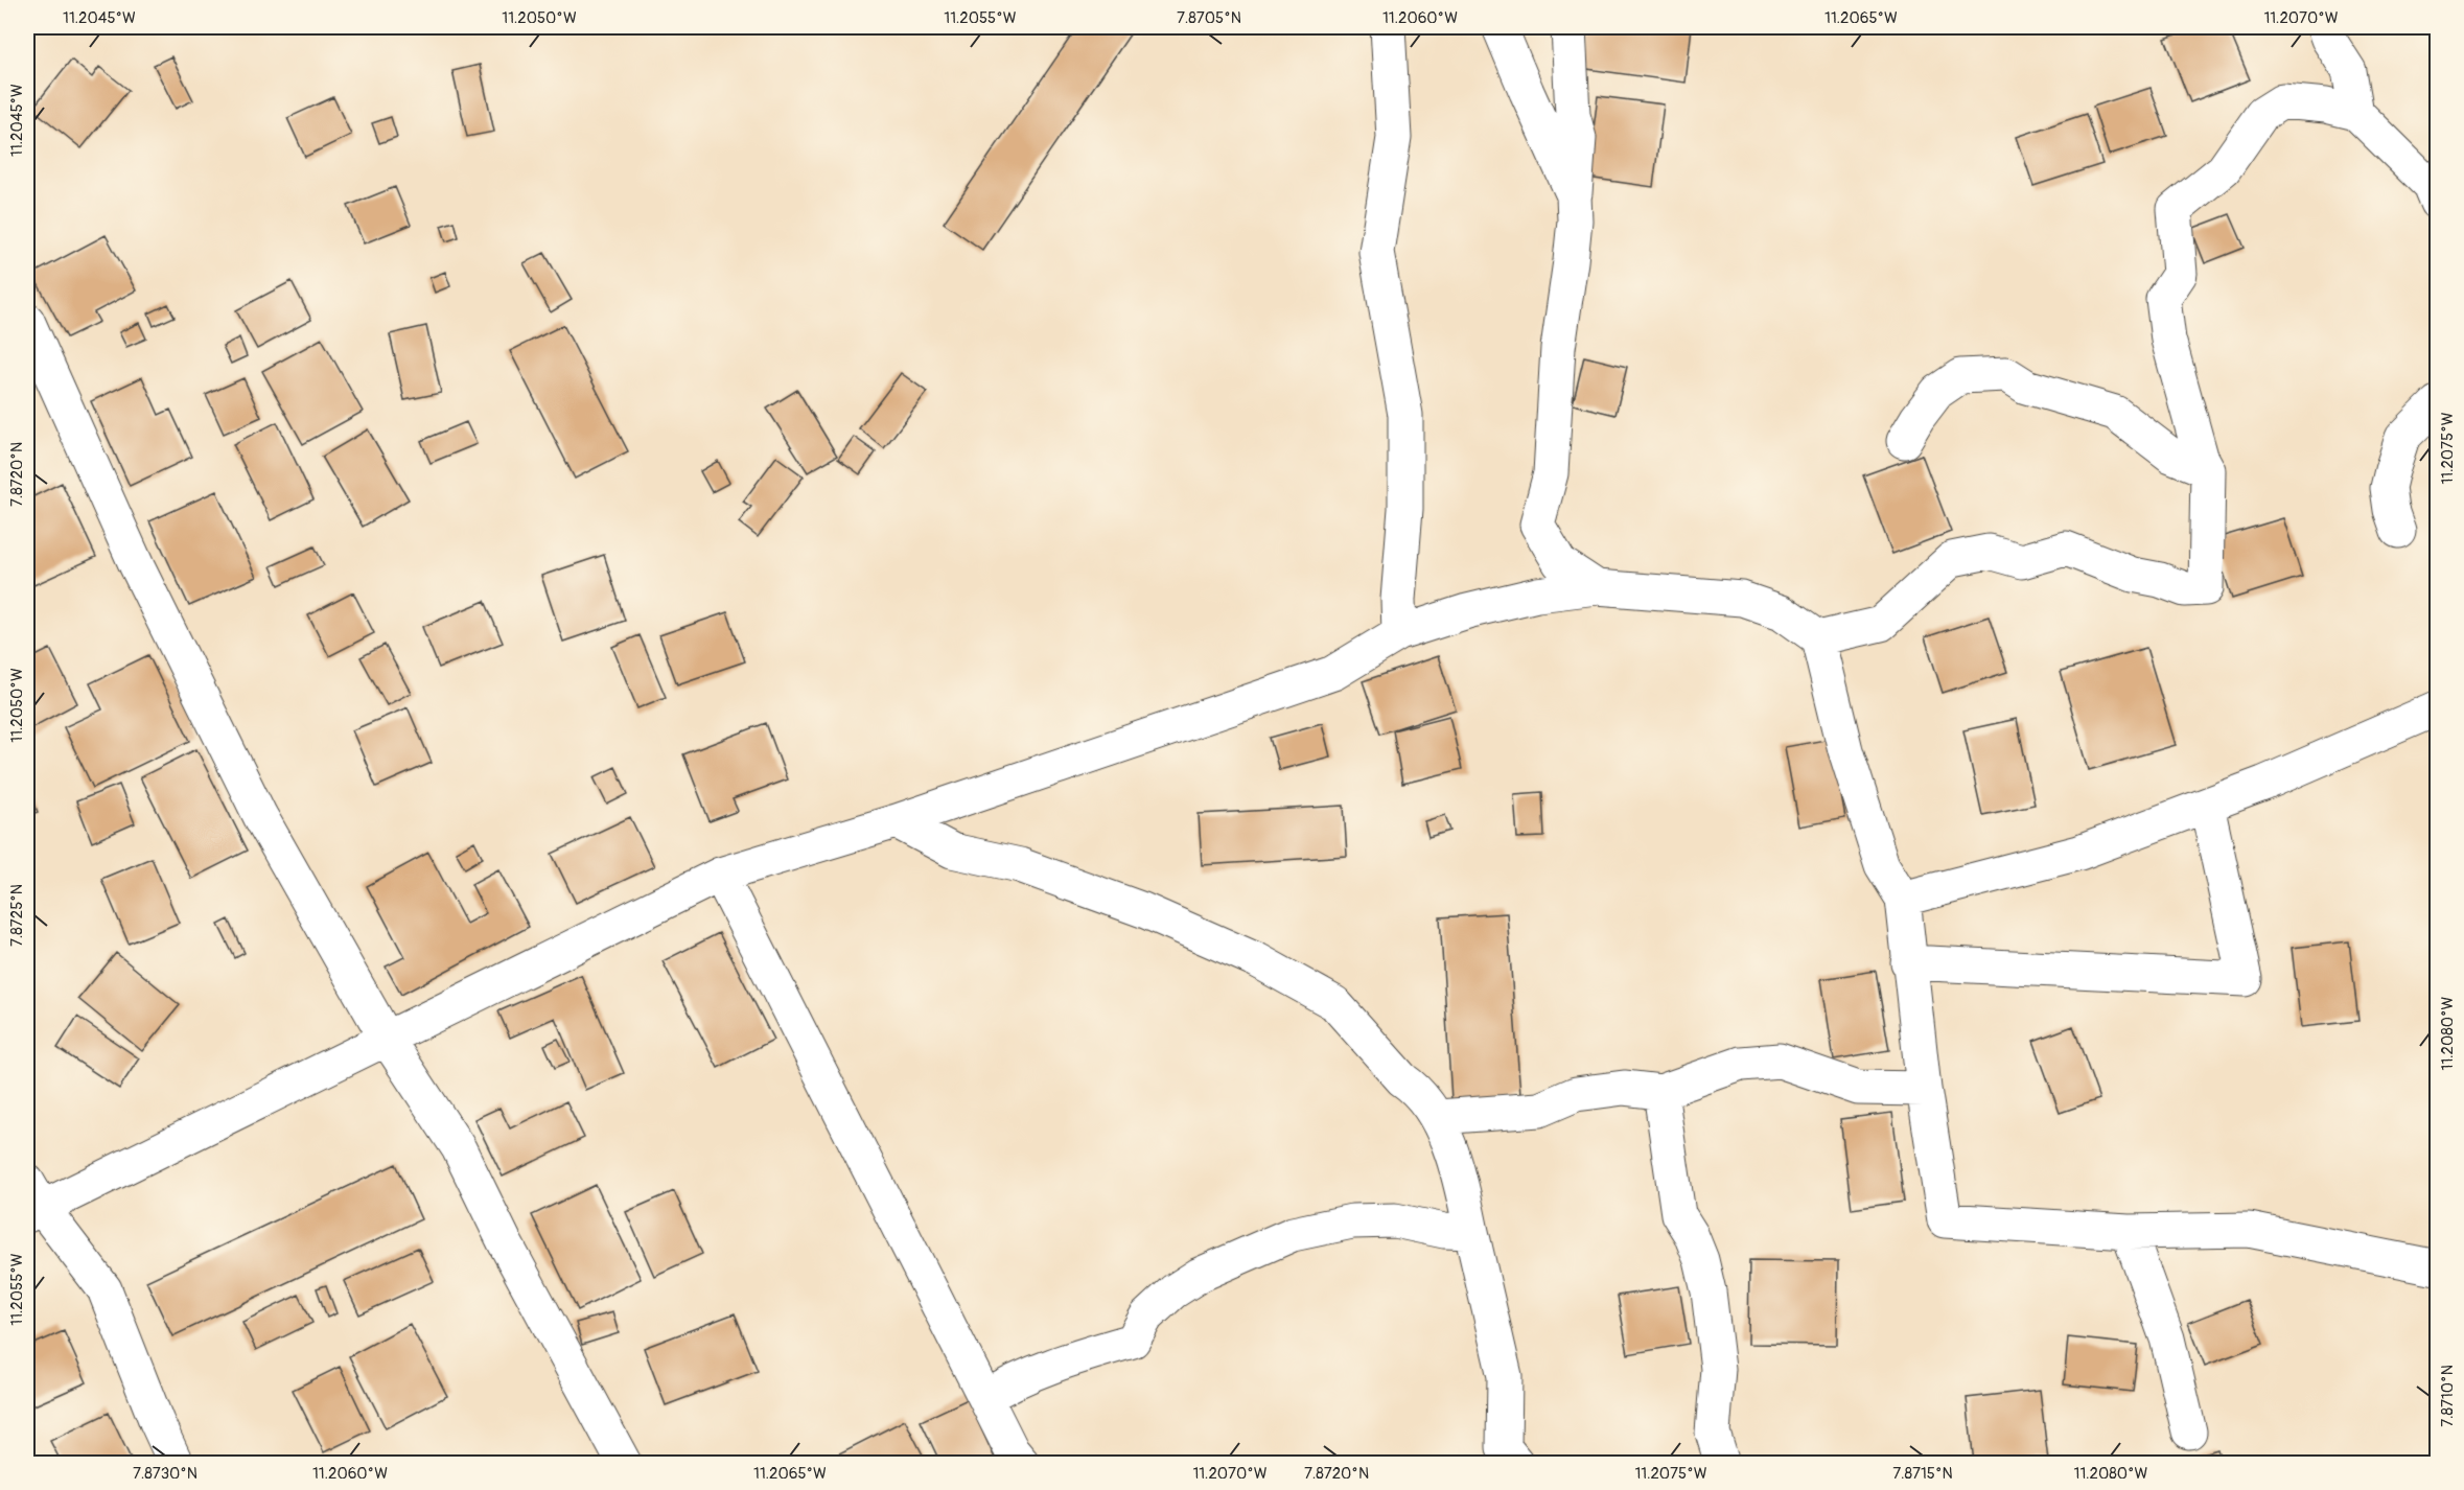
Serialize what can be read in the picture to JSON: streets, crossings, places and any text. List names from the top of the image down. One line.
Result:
{"coordinates":["11.2045°W","11.2050°W","11.2055°W","7.8705°N","11.2060°W","11.2065°W","11.2070°W","11.2075°W","7.8720°N","7.8725°N","11.2080°W","7.8710°N","7.8730°N","7.8715°N"]}
